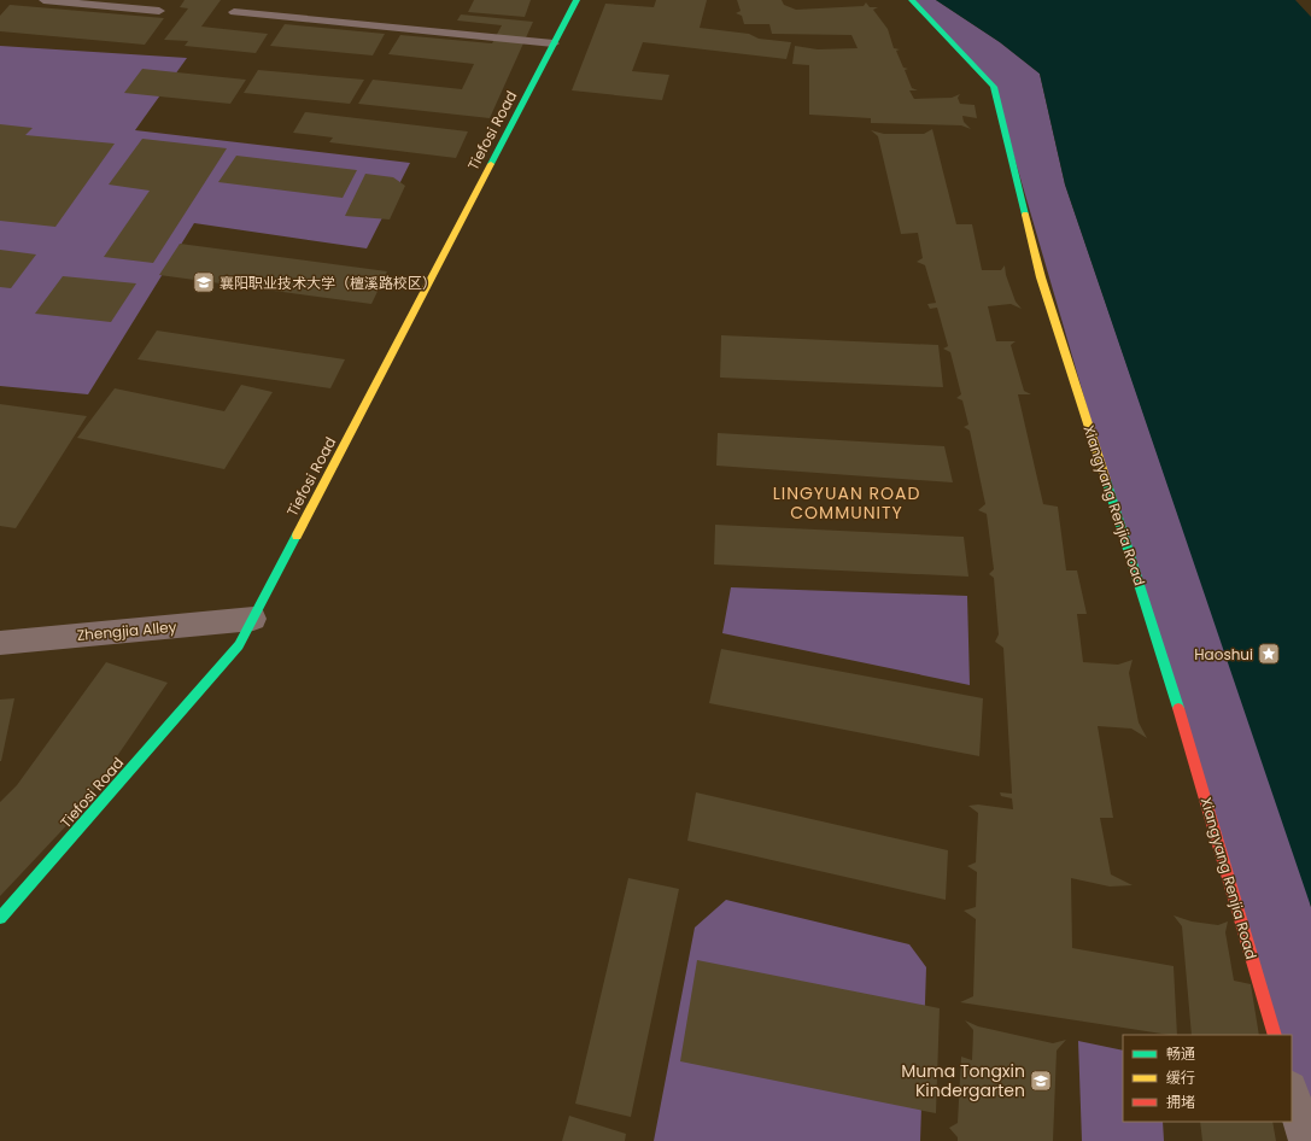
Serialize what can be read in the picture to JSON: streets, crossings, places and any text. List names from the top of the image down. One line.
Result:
{"streets":{"street":["Tiefosi Road","Xiangyang Renjia Road","Zhengjia Alley"]},"crossings":[["Tiefosi Road","Zhengjia Alley"]],"districts":["LINGYUAN ROAD COMMUNITY"],"places":{"school or university":["襄阳职业技术大学（檀溪路校区）","Muma Tongxin Kindergarten"],"place":["Haoshui"]},"legend":["畅通","缓行","拥堵"]}
